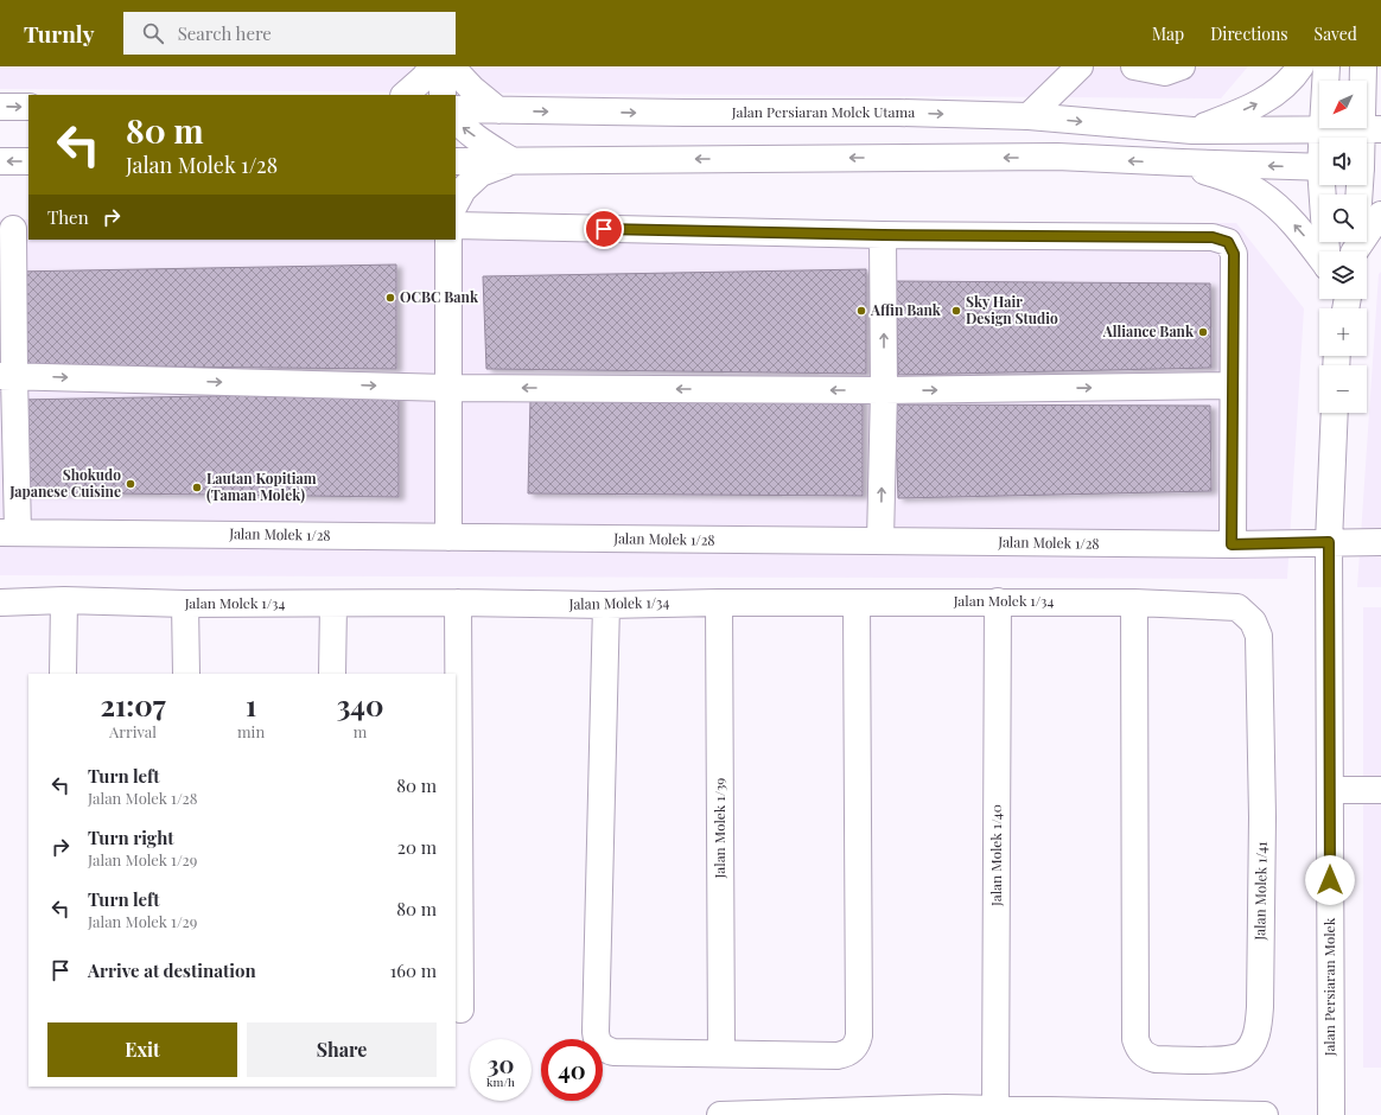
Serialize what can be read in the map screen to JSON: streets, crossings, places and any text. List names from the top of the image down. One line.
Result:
{"streets":{"street":["Jalan Persiaran Molek Utama","Jalan Molek 1/28","Jalan Molek 1/34","Jalan Molek 1/39","Jalan Molek 1/40","Jalan Molek 1/41","Jalan Persiaran Molek"]},"crossings":[["Jalan Molek 1/28","Jalan Persiaran Molek"],["Jalan Molek 1/34","Jalan Molek 1/39"],["Jalan Molek 1/34","Jalan Molek 1/40"],["Jalan Molek 1/34","Jalan Molek 1/41"]],"places":["OCBC Bank","Affin Bank","Sky Hair Design Studio","Alliance Bank","Shokudo Japanese Cuisine","Lautan Kopitiam (Taman Molek)"],"north":"bottom left","page":{"header":"Turnly","search":"Search here","nav":["Map","Directions","Saved"],"map_buttons":["+","−"],"turn":["80 m","Jalan Molek 1/28"],"then":"Then","eta":["21:07","Arrival","1","min","340","m"],"list":[{"name":"Turn left","note":"Jalan Molek 1/28","value":"80 m"},{"name":"Turn right","note":"Jalan Molek 1/29","value":"20 m"},{"name":"Turn left","note":"Jalan Molek 1/29","value":"80 m"},{"name":"Arrive at destination","value":"160 m"}],"buttons":["Exit","Share"],"speed":"30 km/h","limit":"40"}}
